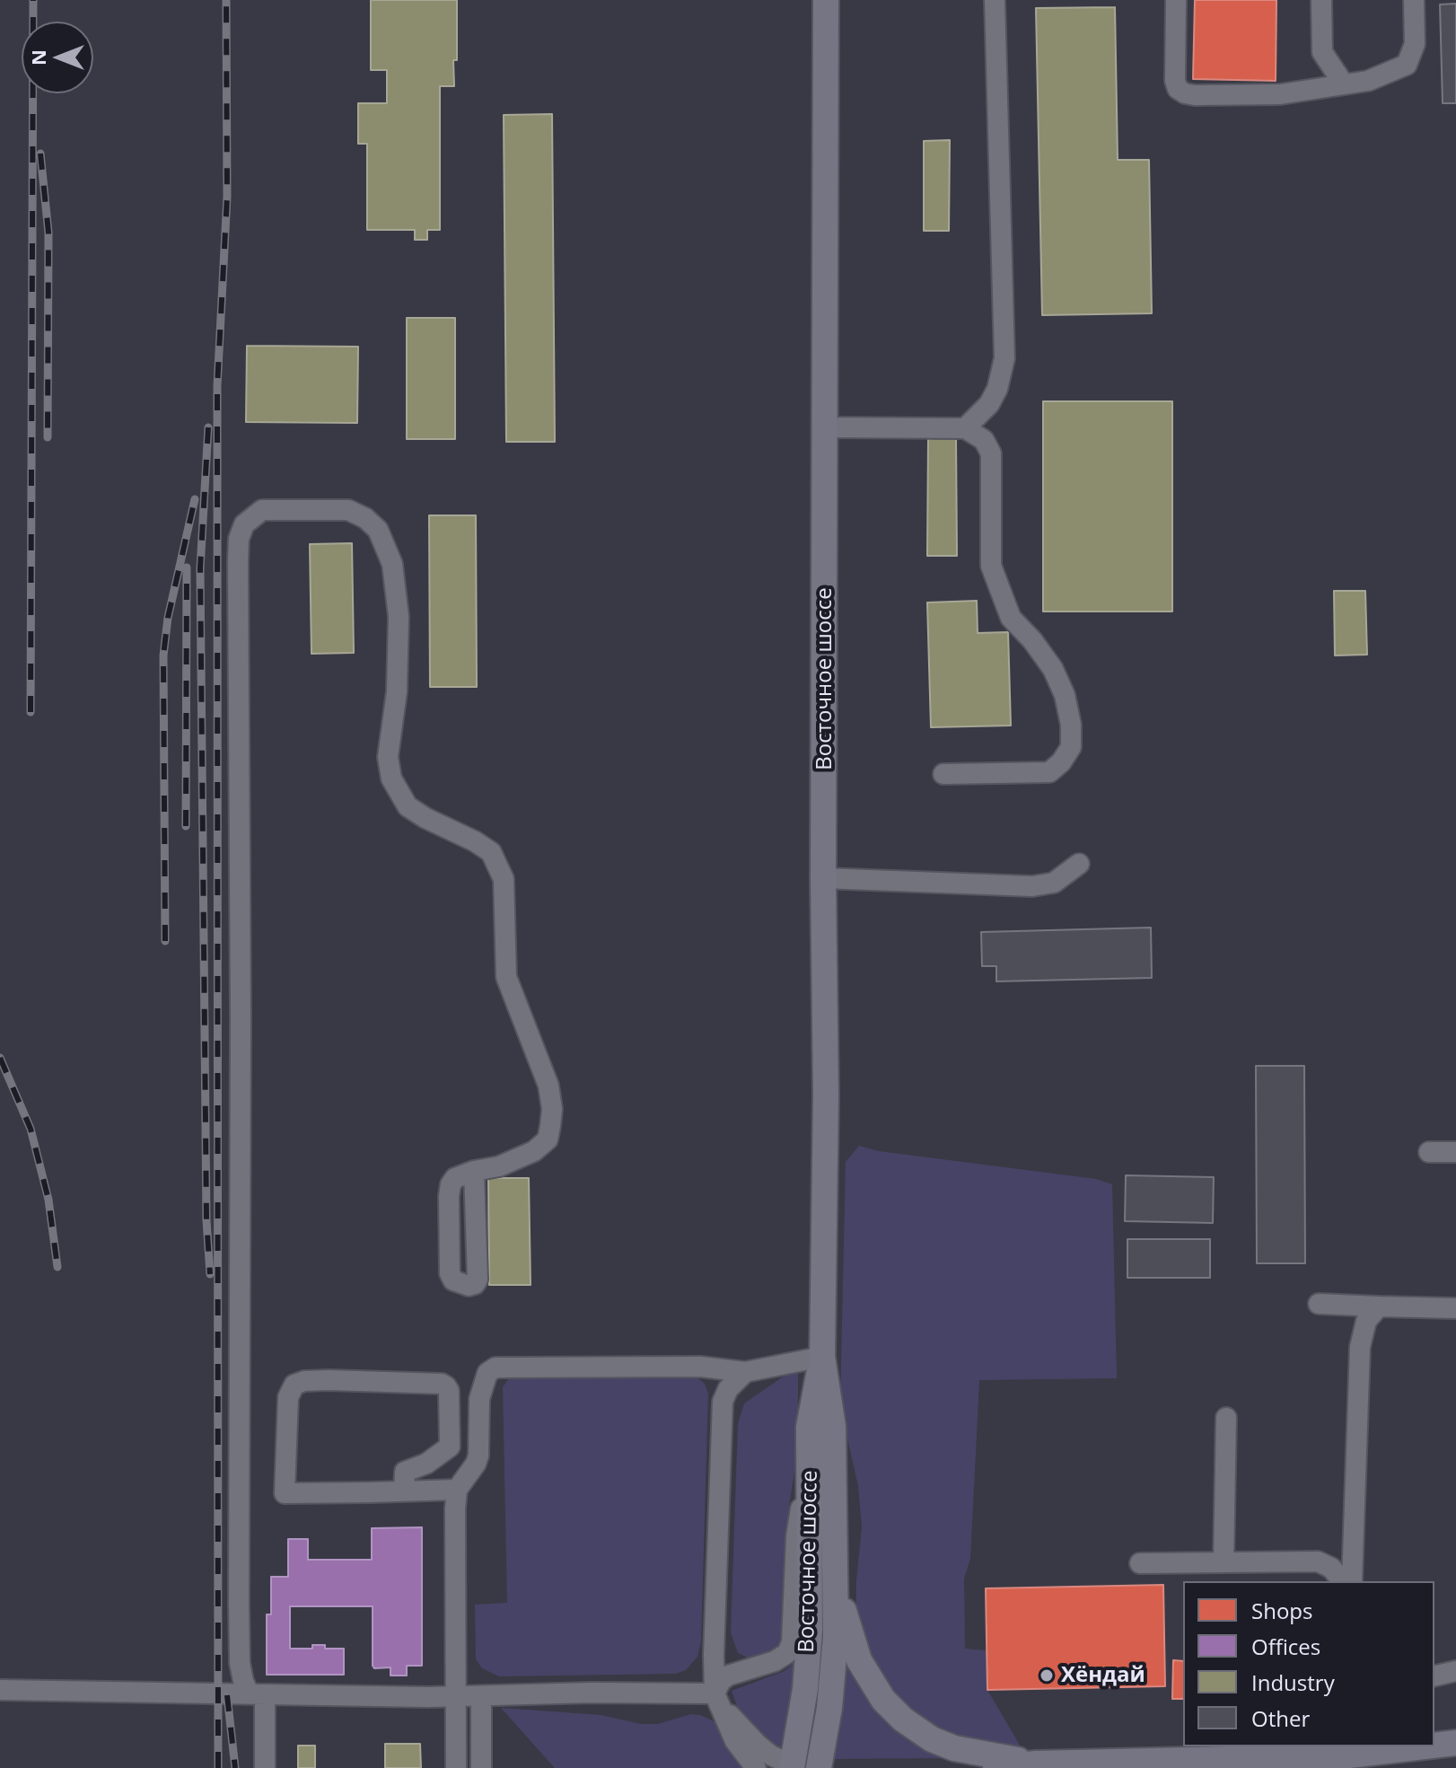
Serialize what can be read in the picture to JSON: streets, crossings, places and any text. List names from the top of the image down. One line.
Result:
{"streets":{"main road":["Восточное шоссе"]},"places":["Хёндай"],"legend":["Shops","Offices","Industry","Other"],"north":"left"}
